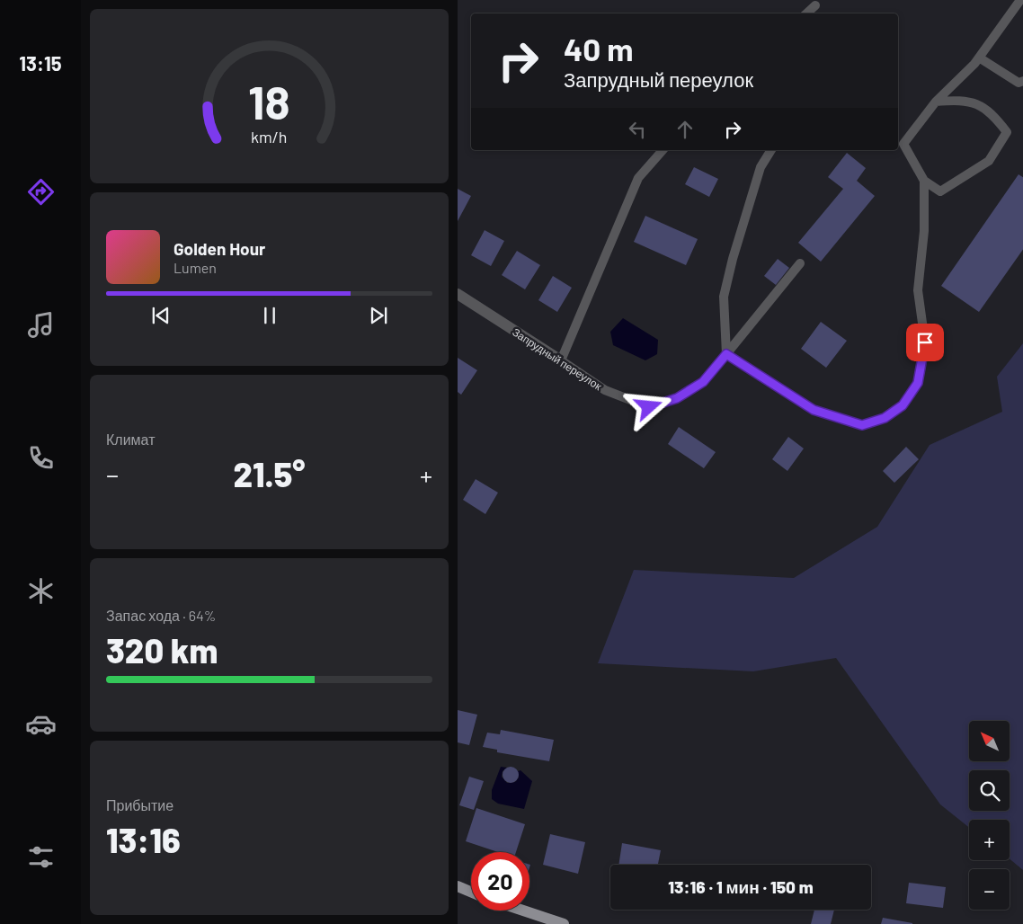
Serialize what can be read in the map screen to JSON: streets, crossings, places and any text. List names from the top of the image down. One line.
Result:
{"streets":{"street":["Запрудный переулок"]},"north":"top left","page":{"tabs":"13:15","turn":["40 m","Запрудный переулок"],"song":["Golden Hour","Lumen"],"tile":["Климат",["Запас хода · 64%","320 km"],["Прибытие","13:16"]],"heat":["−","21.5°","+"],"map_buttons":["+","−"],"limit":"20","trip":"13:16 · 1 мин · 150 m","gauge":["18","km/h"]}}
